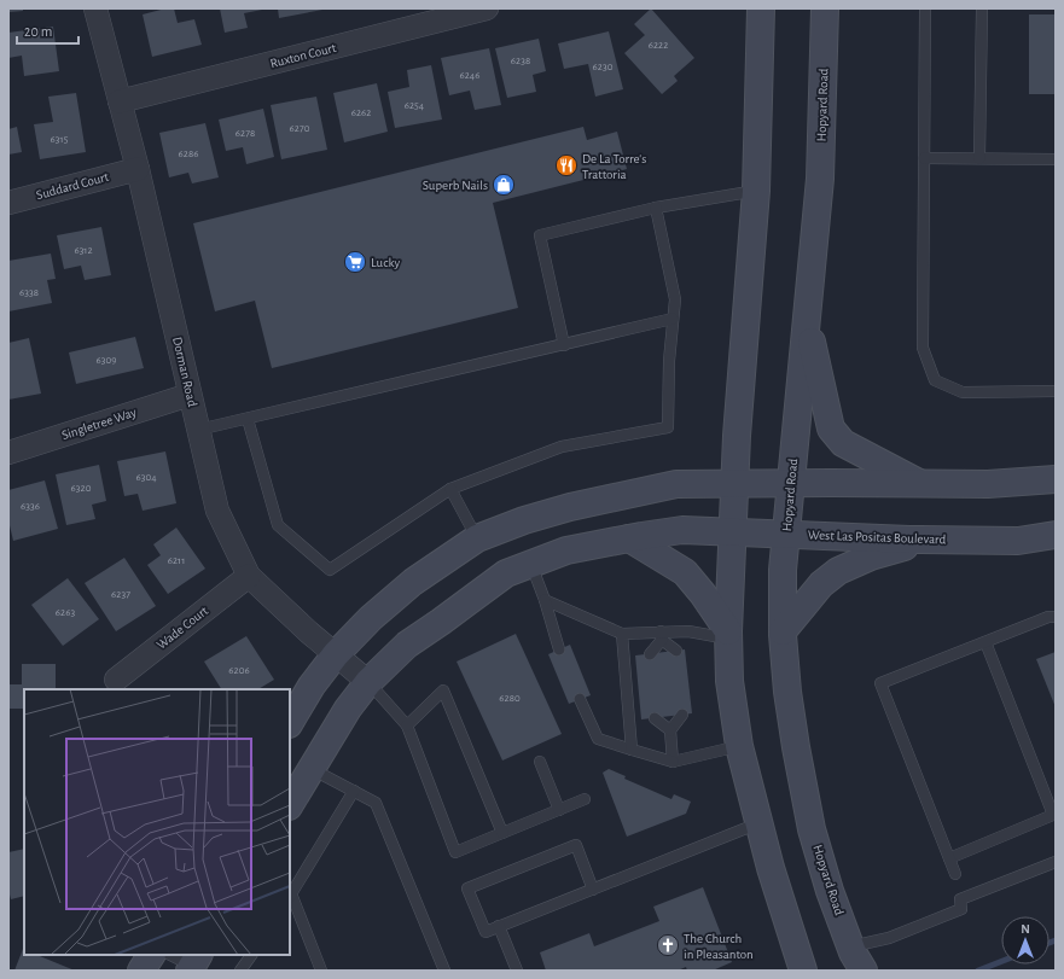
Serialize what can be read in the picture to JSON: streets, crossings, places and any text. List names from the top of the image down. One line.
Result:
{"streets":{"main road":["Hopyard Road","West Las Positas Boulevard"],"street":["Ruxton Court","Suddard Court","Dorman Road","Singletree Way","Wade Court"]},"crossings":[["Ruxton Court","Dorman Road"],["Hopyard Road","West Las Positas Boulevard"],["Suddard Court","Dorman Road"],["Dorman Road","Singletree Way"],["Dorman Road","West Las Positas Boulevard"],["Dorman Road","Wade Court"]],"places":{"restaurant":["De La Torre's Trattoria"],"shop":["Superb Nails"],"supermarket":["Lucky"],"church":["The Church in Pleasanton"]},"house_numbers":["6222","6238","6230","6246","6254","6262","6270","6278","6315","6286","6312","6338","6309","6304","6320","6336","6211","6237","6263","6206","6280"],"scale_bar":"20 m","north":"top"}
